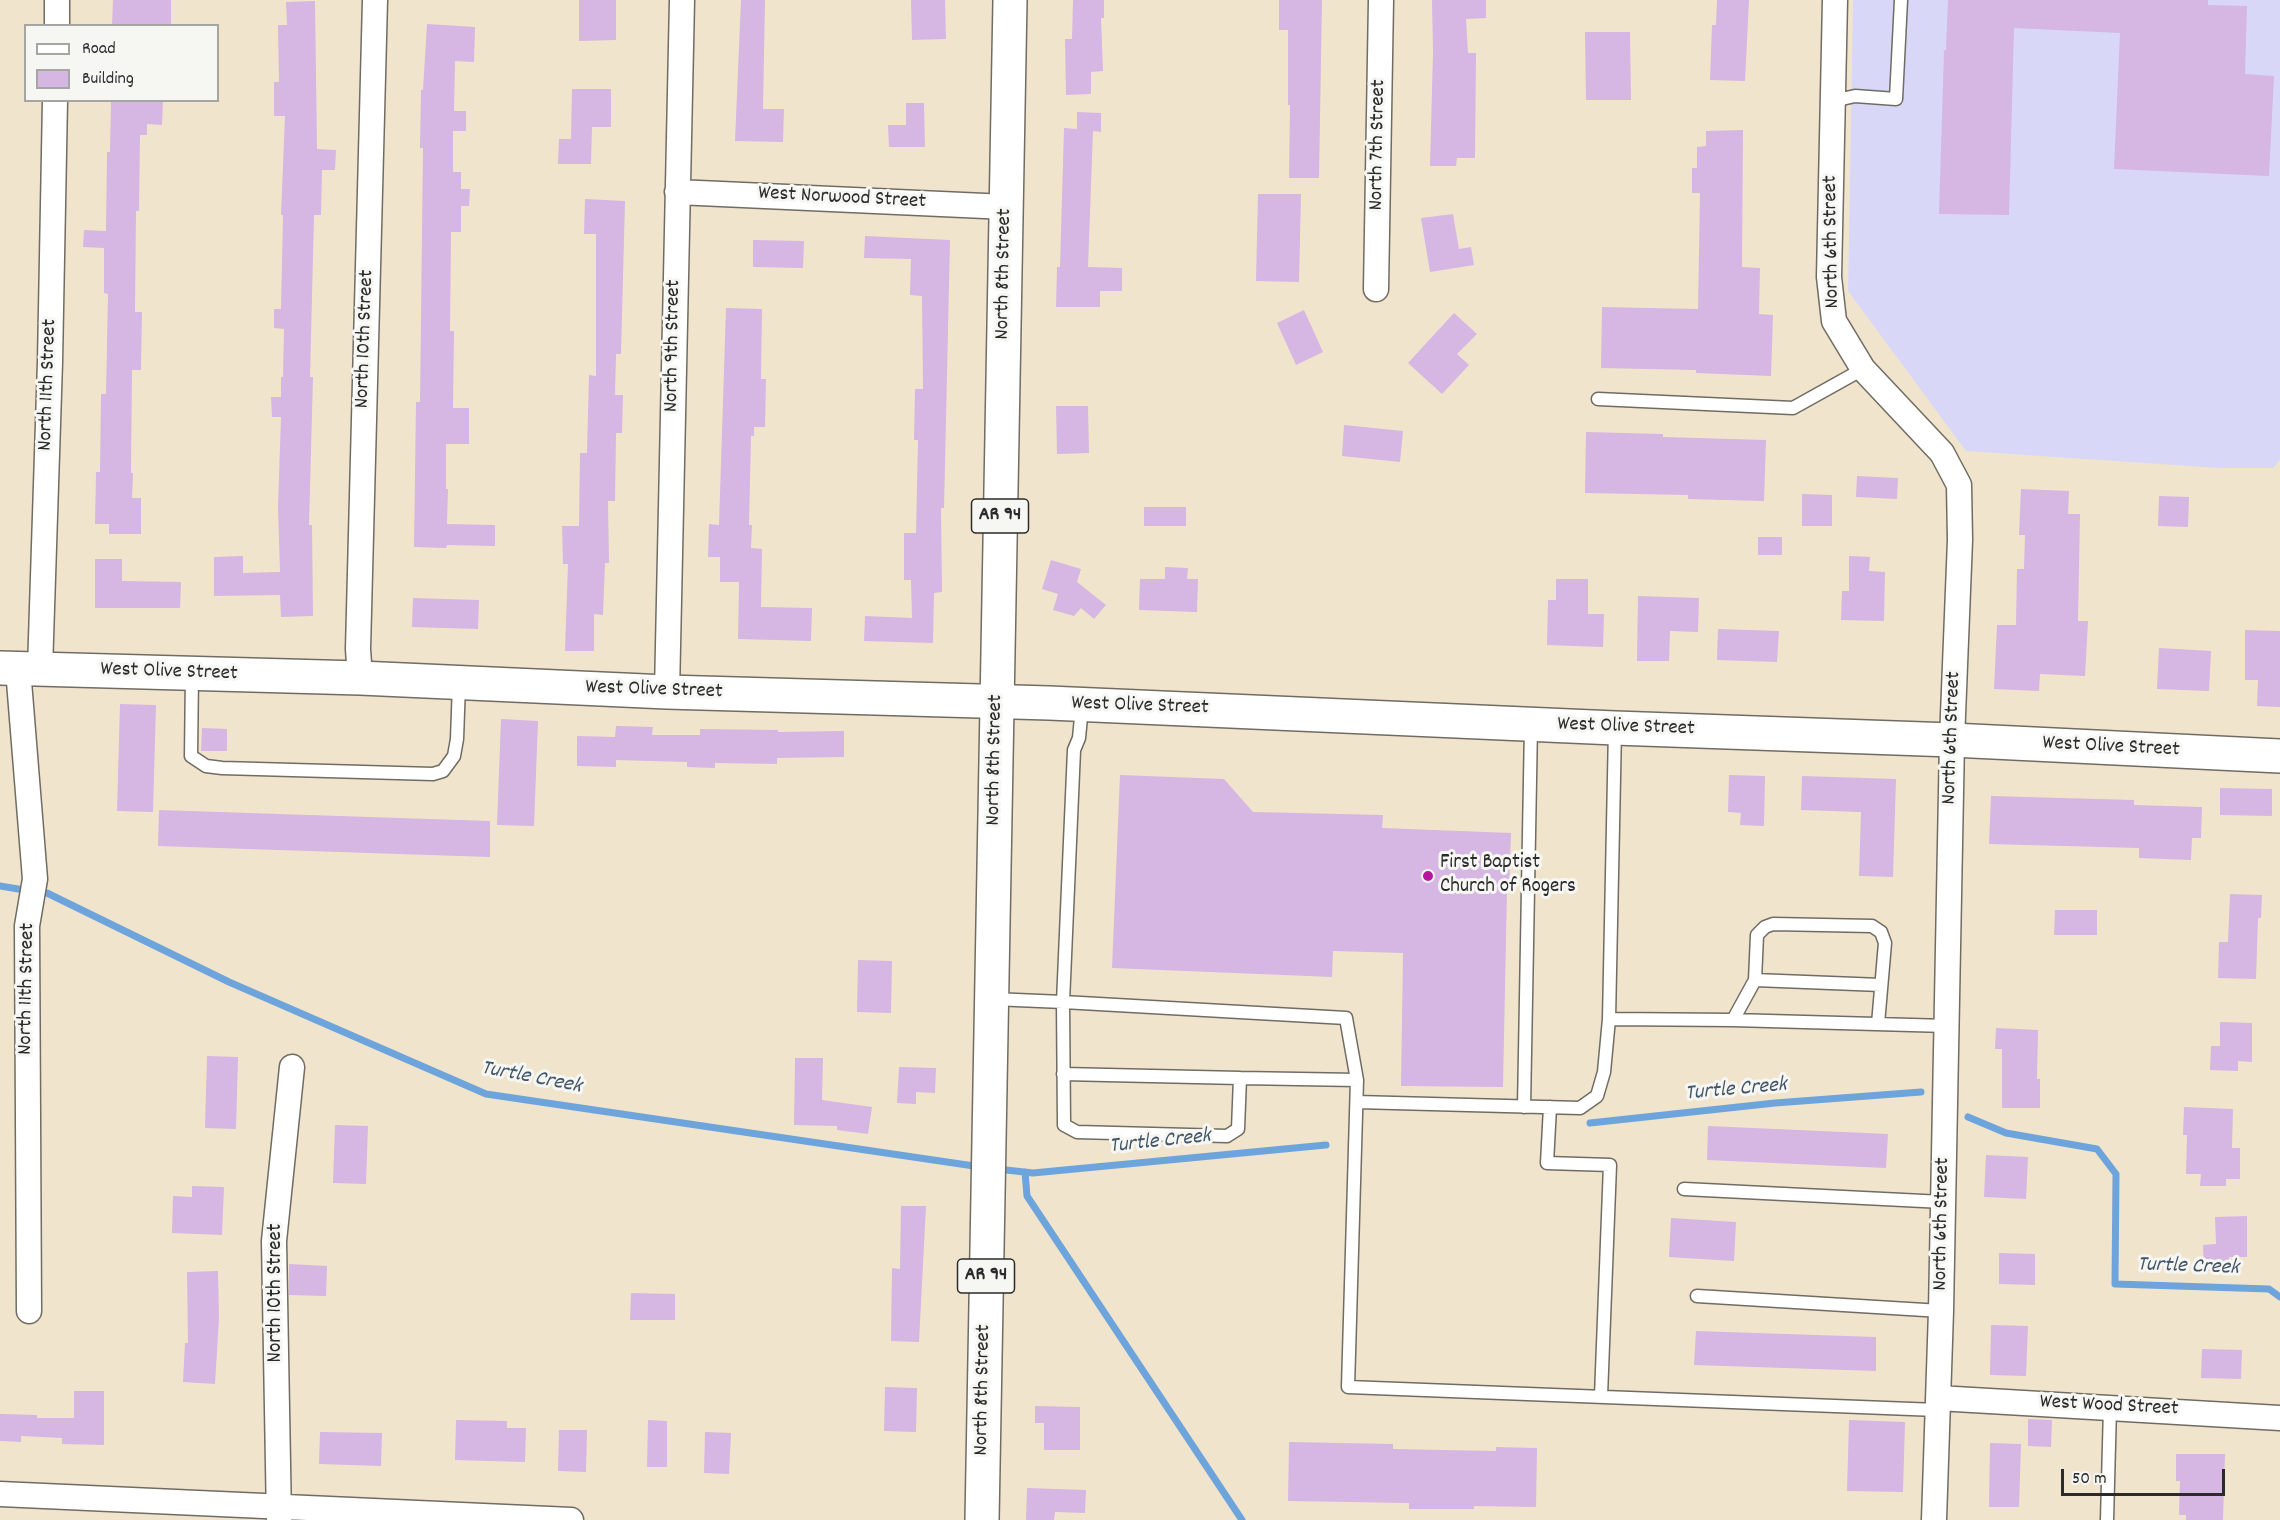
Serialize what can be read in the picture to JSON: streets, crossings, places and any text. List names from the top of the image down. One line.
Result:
{"streets":{"main road":["North 8th Street","AR 94","West Olive Street"],"street":["North 7th Street","West Norwood Street","North 6th Street","North 10th Street","North 9th Street","North 11th Street","West Wood Street"]},"crossings":[["West Norwood Street","North 8th Street"],["West Norwood Street","North 9th Street"],["North 6th Street","West Olive Street"],["North 6th Street","West Wood Street"],["North 8th Street","West Olive Street"],["North 10th Street","West Olive Street"],["North 9th Street","West Olive Street"],["North 11th Street","West Olive Street"]],"water":["Turtle Creek"],"places":["First Baptist Church of Rogers"],"legend":["Road","Building"],"scale_bar":"50 m"}
